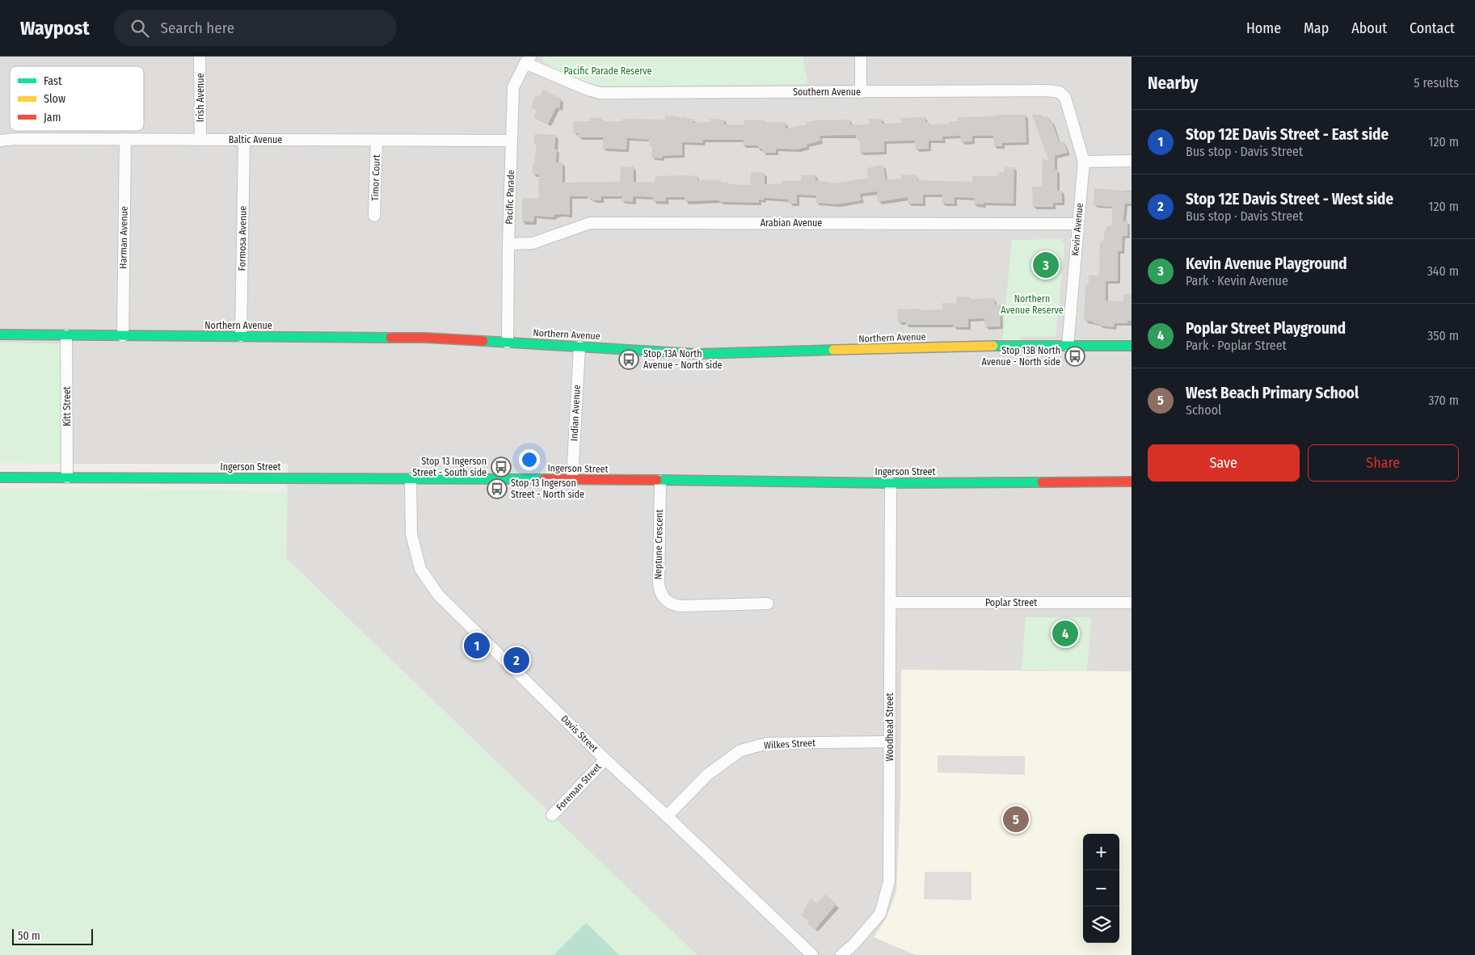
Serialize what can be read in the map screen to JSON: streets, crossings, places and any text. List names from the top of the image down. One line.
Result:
{"streets":{"street":["Southern Avenue","Irish Avenue","Baltic Avenue","Timor Court","Pacific Parade","Arabian Avenue","Kevin Avenue","Harman Avenue","Formosa Avenue","Northern Avenue","Kitt Street","Indian Avenue","Ingerson Street","Neptune Crescent","Poplar Street","Woodhead Street","Davis Street","Wilkes Street","Foreman Street"]},"crossings":[["Southern Avenue","Pacific Parade"],["Southern Avenue","Kevin Avenue"],["Irish Avenue","Baltic Avenue"],["Baltic Avenue","Timor Court"],["Baltic Avenue","Pacific Parade"],["Baltic Avenue","Harman Avenue"],["Baltic Avenue","Formosa Avenue"],["Pacific Parade","Arabian Avenue"],["Pacific Parade","Northern Avenue"],["Arabian Avenue","Kevin Avenue"],["Kevin Avenue","Northern Avenue"],["Harman Avenue","Northern Avenue"],["Formosa Avenue","Northern Avenue"],["Northern Avenue","Kitt Street"],["Northern Avenue","Indian Avenue"],["Kitt Street","Ingerson Street"],["Indian Avenue","Ingerson Street"],["Ingerson Street","Neptune Crescent"],["Ingerson Street","Woodhead Street"],["Ingerson Street","Davis Street"],["Poplar Street","Woodhead Street"],["Woodhead Street","Wilkes Street"],["Davis Street","Wilkes Street"],["Davis Street","Foreman Street"]],"parks":["Pacific Parade Reserve","Northern Avenue Reserve"],"places":{"bus stop":["Stop 13B North Avenue - North side","Stop 13A North Avenue - North side","Stop 13 Ingerson Street - South side","Stop 13 Ingerson Street - North side"]},"legend":["Fast","Slow","Jam"],"scale_bar":"50 m","page":{"header":"Waypost","search":"Search here","nav":["Home","Map","About","Contact"],"heading":["Nearby","5 results"],"list":[{"mark":"1","name":"Stop 12E Davis Street - East side","note":"Bus stop · Davis Street","value":"120 m"},{"mark":"2","name":"Stop 12E Davis Street - West side","note":"Bus stop · Davis Street","value":"120 m"},{"mark":"3","name":"Kevin Avenue Playground","note":"Park · Kevin Avenue","value":"340 m"},{"mark":"4","name":"Poplar Street Playground","note":"Park · Poplar Street","value":"350 m"},{"mark":"5","name":"West Beach Primary School","note":"School","value":"370 m"}],"pins":["3","4","1","2","5"],"buttons":["Save","Share"],"map_buttons":["+","−"],"scale":"50 m"}}
